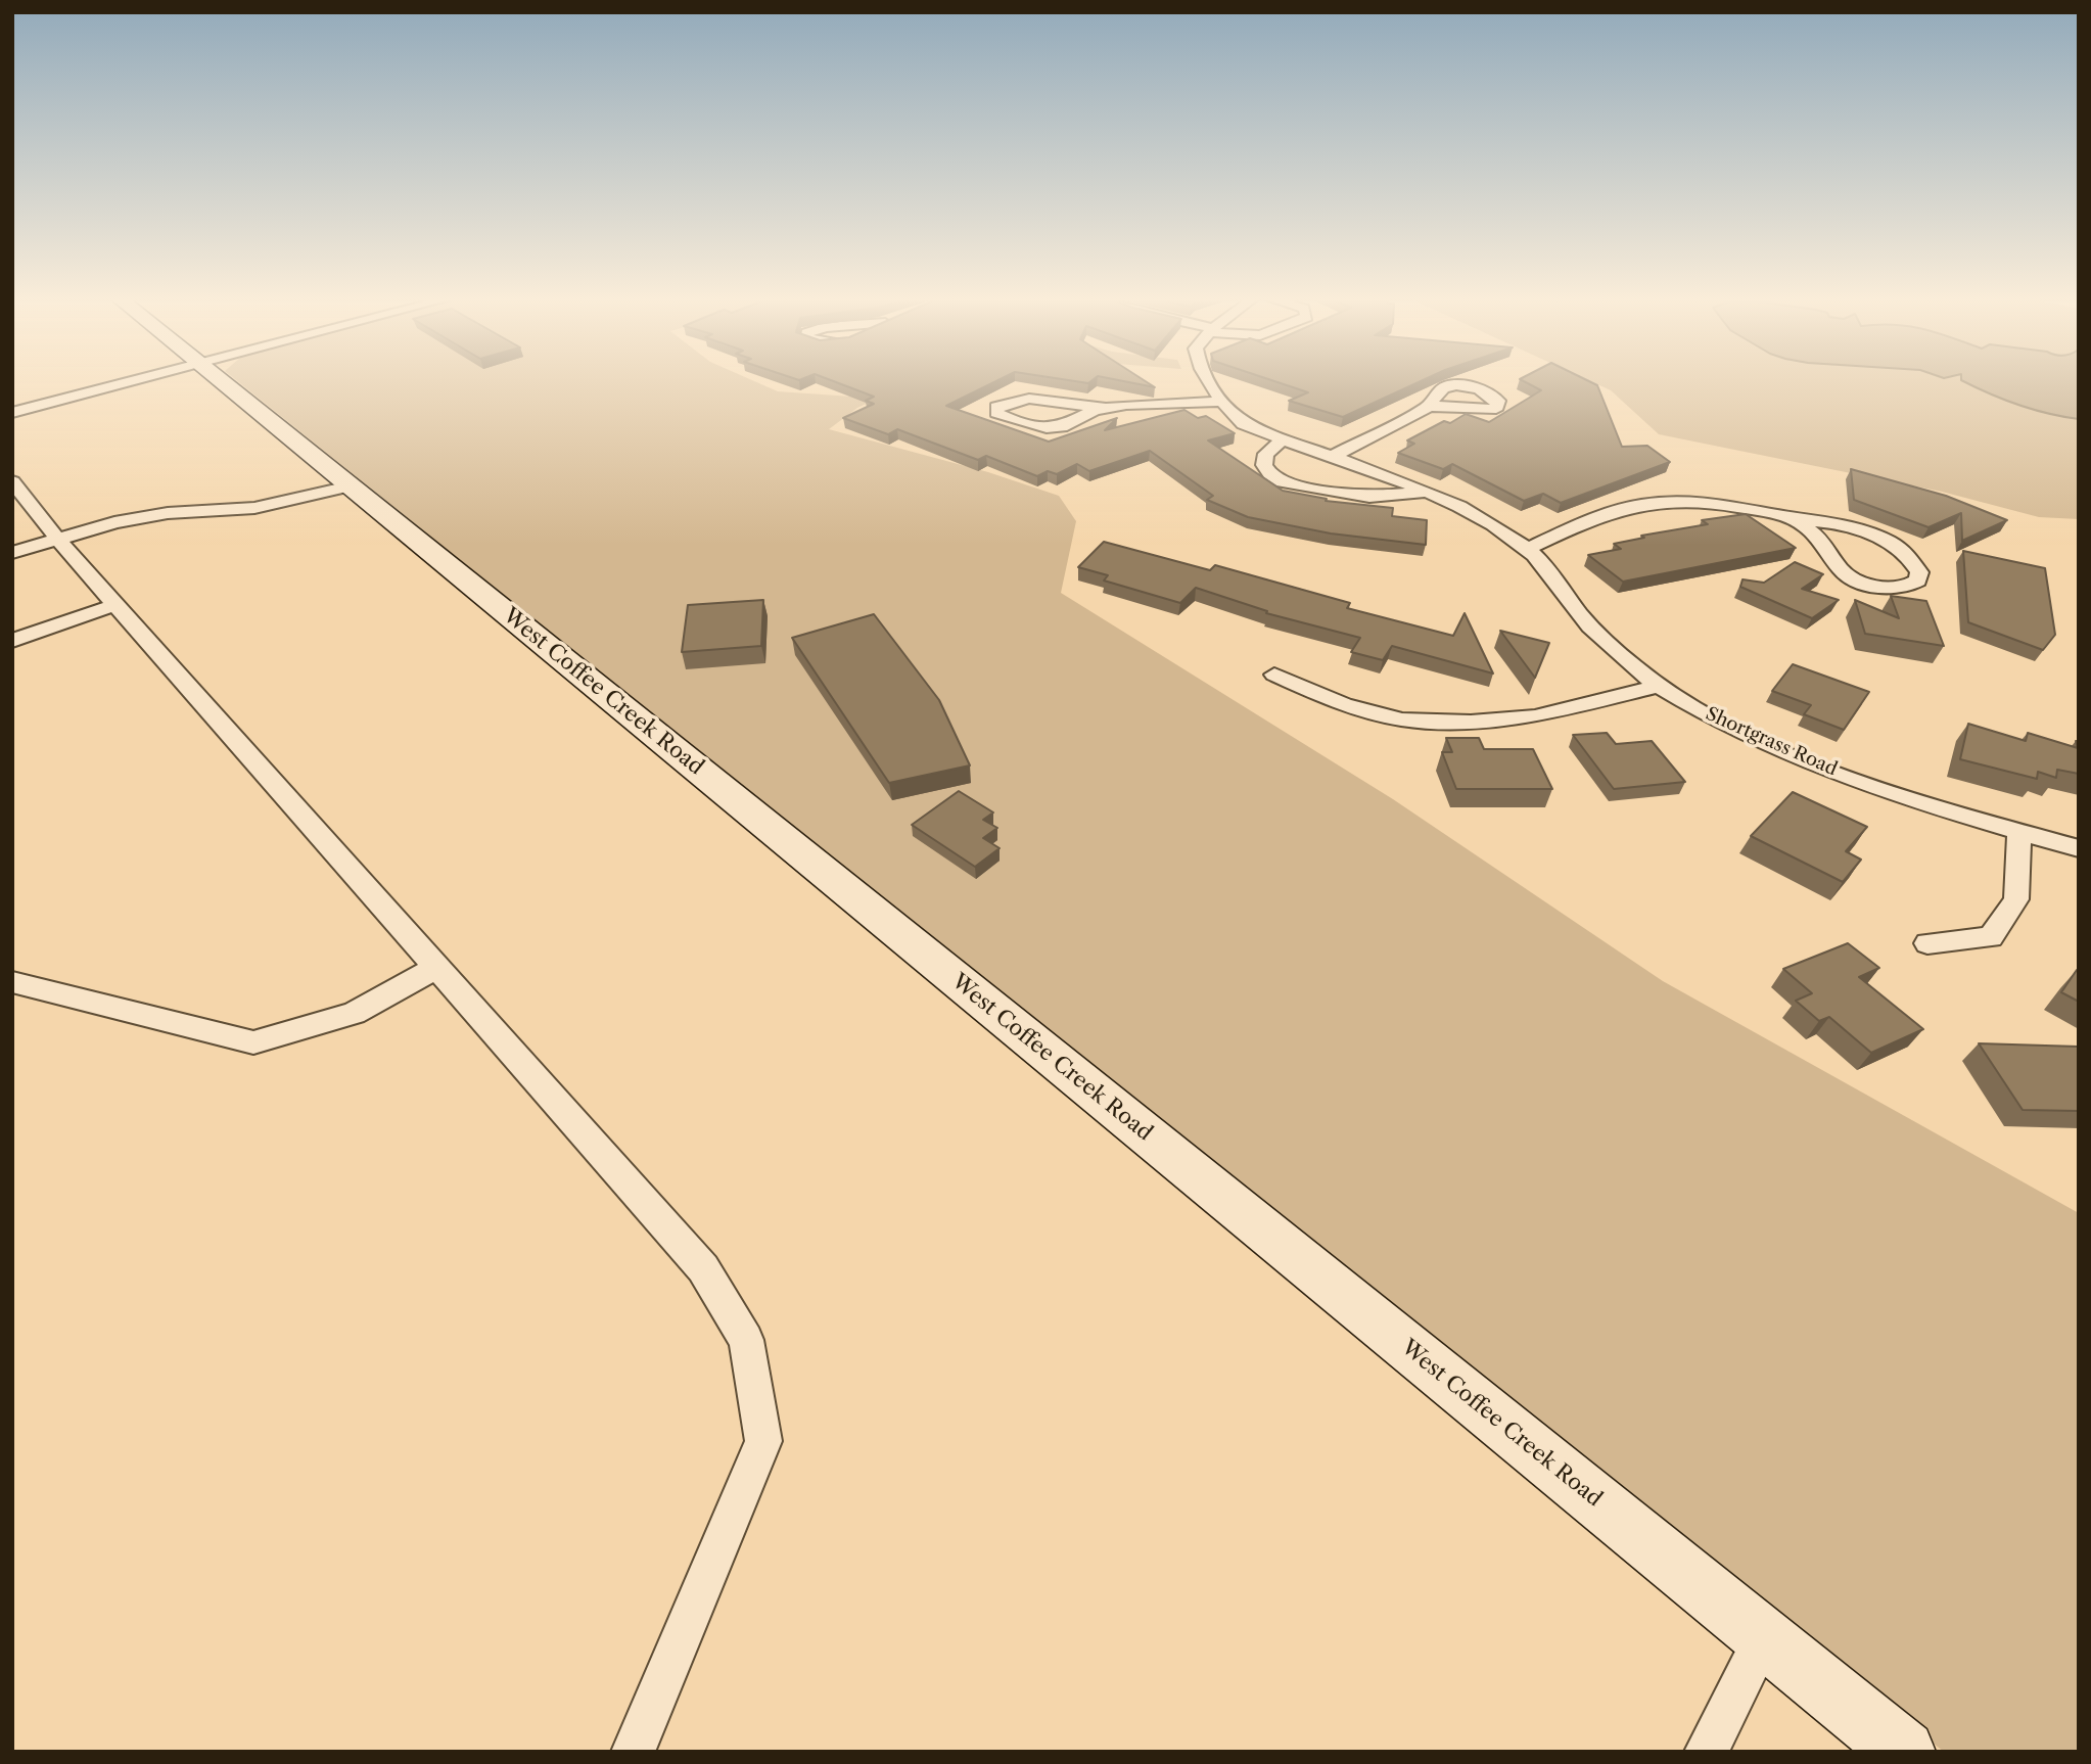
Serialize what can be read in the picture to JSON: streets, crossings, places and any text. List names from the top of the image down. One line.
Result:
{"streets":{"street":["West Coffee Creek Road","Shortgrass Road"]}}
